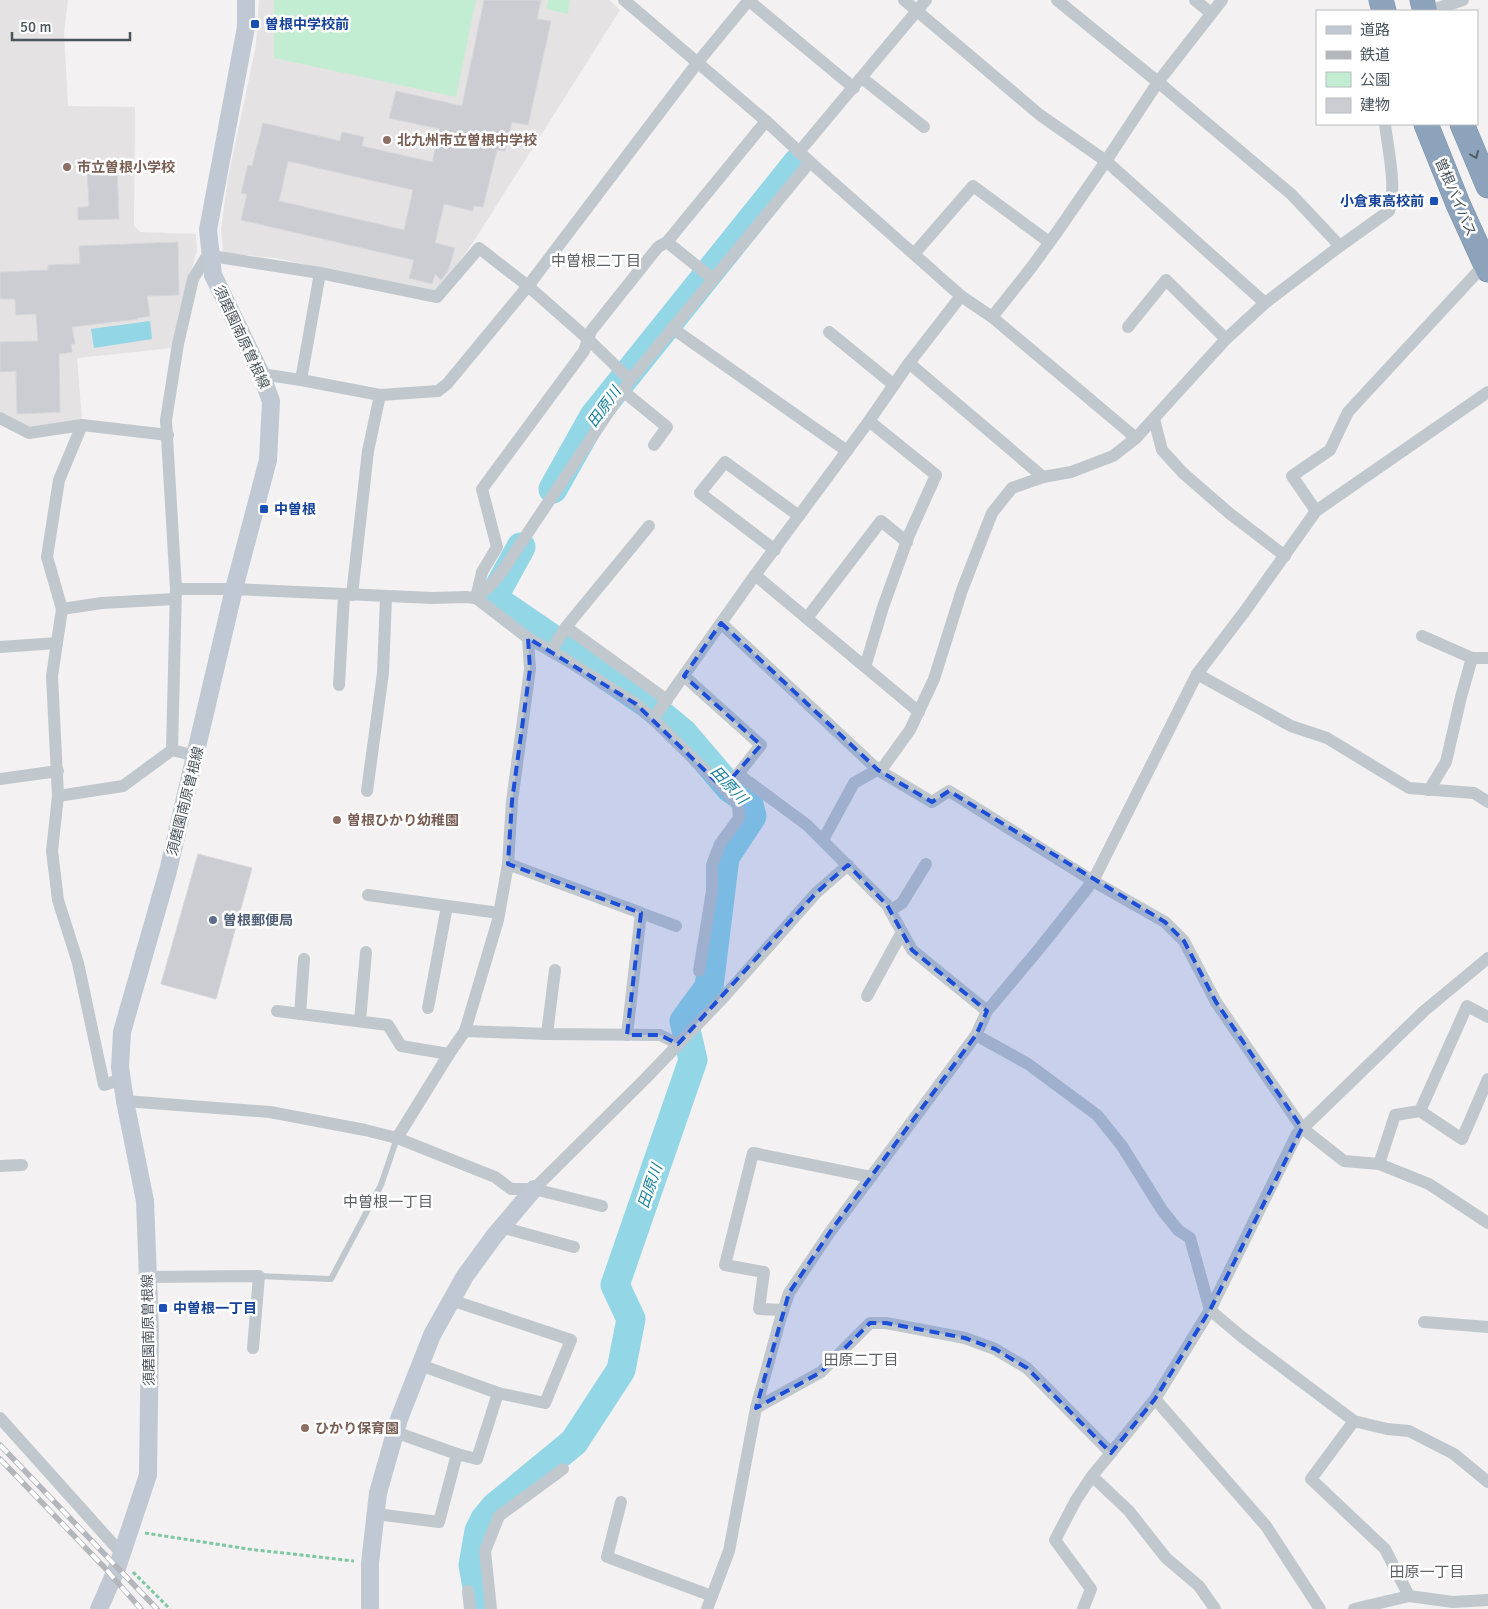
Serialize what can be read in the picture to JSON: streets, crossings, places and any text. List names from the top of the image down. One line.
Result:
{"streets":{"highway":["曽根バイパス"],"main road":["須磨園南原曽根線"]},"districts":["中曽根二丁目","中曽根一丁目","田原二丁目","田原一丁目"],"water":["田原川"],"places":{"transit":["曽根中学校前","小倉東高校前","中曽根","中曽根一丁目"],"other":["北九州市立曽根中学校","市立曽根小学校","曽根ひかり幼稚園","曽根郵便局","ひかり保育園"]},"legend":["道路","鉄道","公園","建物"],"scale_bar":"50 m"}
